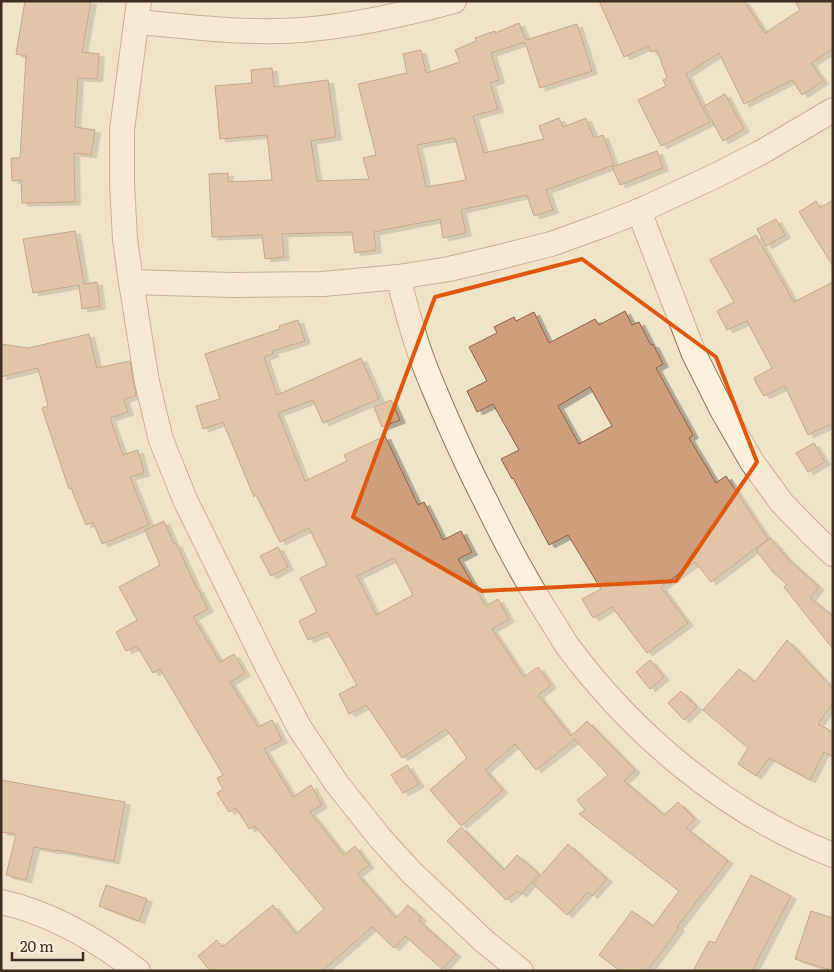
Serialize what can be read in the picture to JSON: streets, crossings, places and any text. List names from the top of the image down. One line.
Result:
{"scale_bar":"20 m"}
